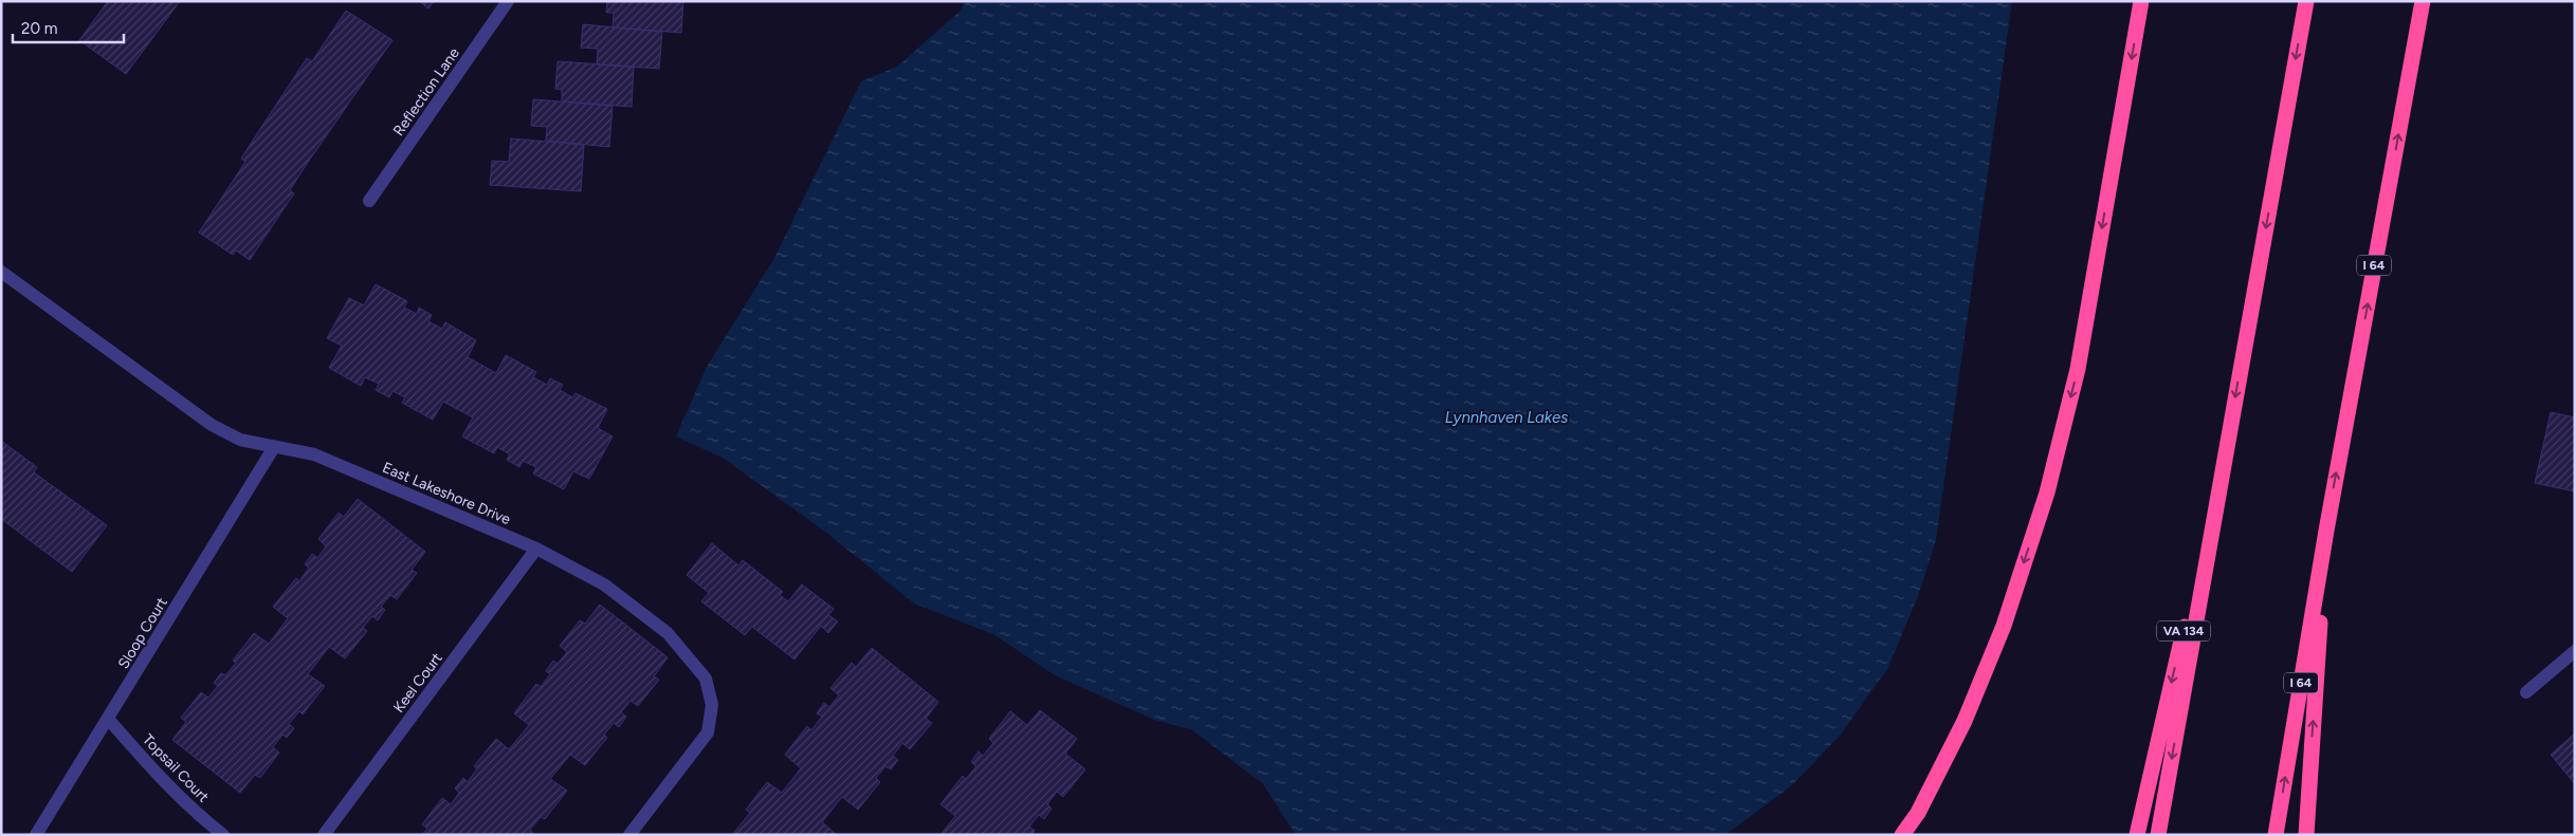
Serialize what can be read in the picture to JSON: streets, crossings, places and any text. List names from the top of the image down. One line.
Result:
{"streets":{"highway":["I 64","VA 134"],"street":["Reflection Lane","East Lakeshore Drive","Sloop Court","Keel Court","Topsail Court"]},"crossings":[["East Lakeshore Drive","Sloop Court"],["East Lakeshore Drive","Keel Court"],["Sloop Court","Topsail Court"]],"water":["Lynnhaven Lakes"],"scale_bar":"20 m"}
